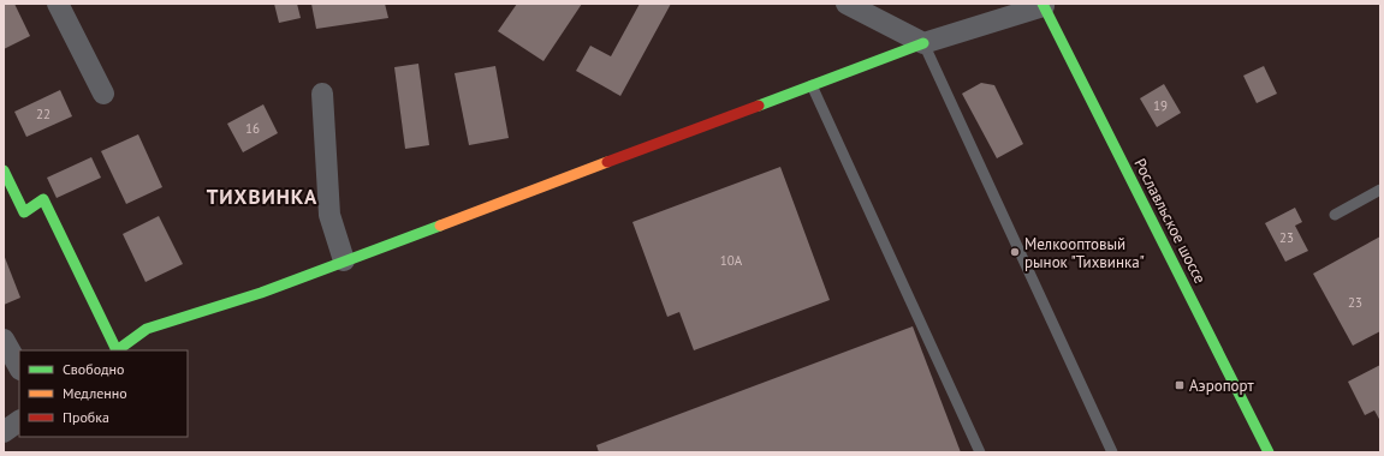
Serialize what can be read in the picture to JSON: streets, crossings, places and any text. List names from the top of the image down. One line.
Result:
{"streets":{"street":["Рославльское шоссе"]},"districts":["ТИХВИНКА"],"places":{"other":["Мелкооптовый рынок \"Тихвинка\""],"transit":["Аэропорт"]},"house_numbers":["19","22","16","23","10А","23"],"legend":["Свободно","Медленно","Пробка"]}
